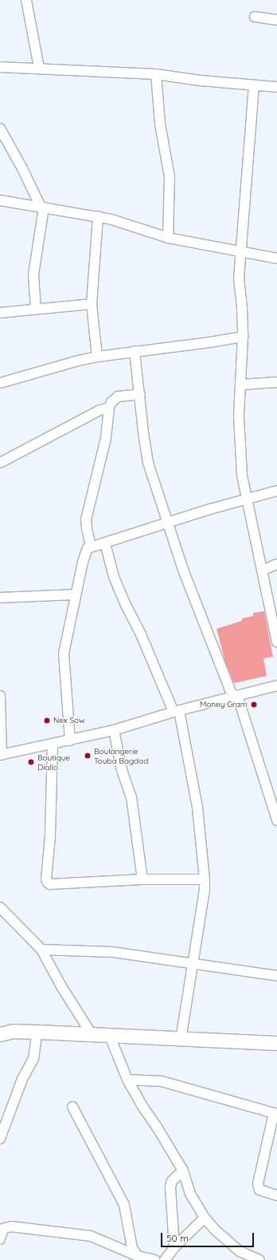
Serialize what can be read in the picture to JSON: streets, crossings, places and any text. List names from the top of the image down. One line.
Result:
{"places":["Money Gram","Nex Sow","Boulangerie Touba Bagdad","Boutique Diallo"],"scale_bar":"50 m"}
